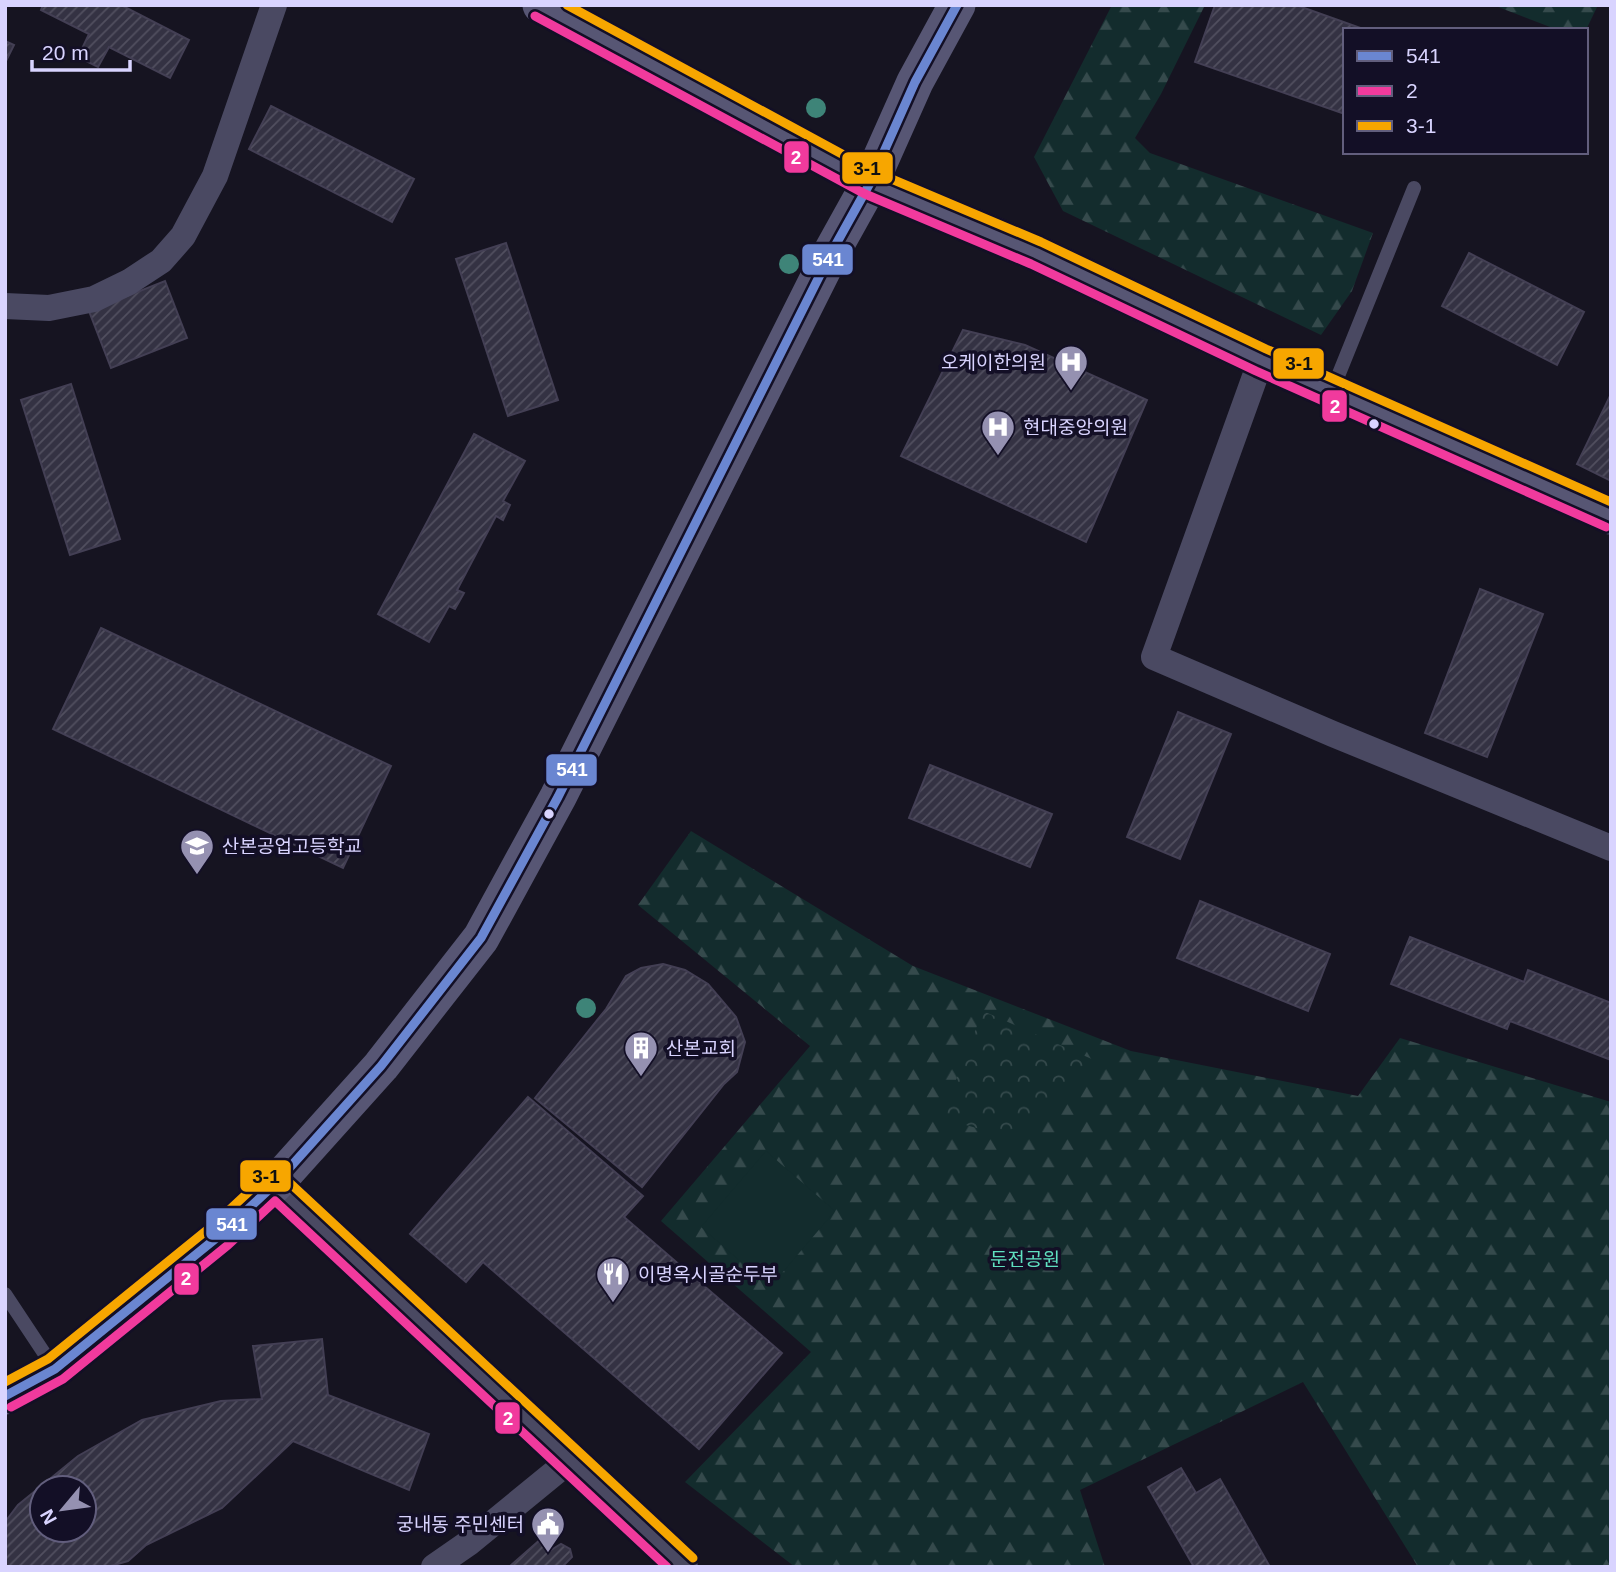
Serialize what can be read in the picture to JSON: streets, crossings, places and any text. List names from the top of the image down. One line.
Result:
{"parks":["둔전공원"],"places":{"hospital":["오케이한의원","현대중앙의원"],"school or university":["산본공업고등학교"],"building":["산본교회"],"restaurant":["이명옥시골순두부"],"public building":["궁내동 주민센터"]},"lines":["transit line 541","transit line 3-1","transit line 2"],"legend":["541","2","3-1"],"scale_bar":"20 m","north":"bottom left"}
